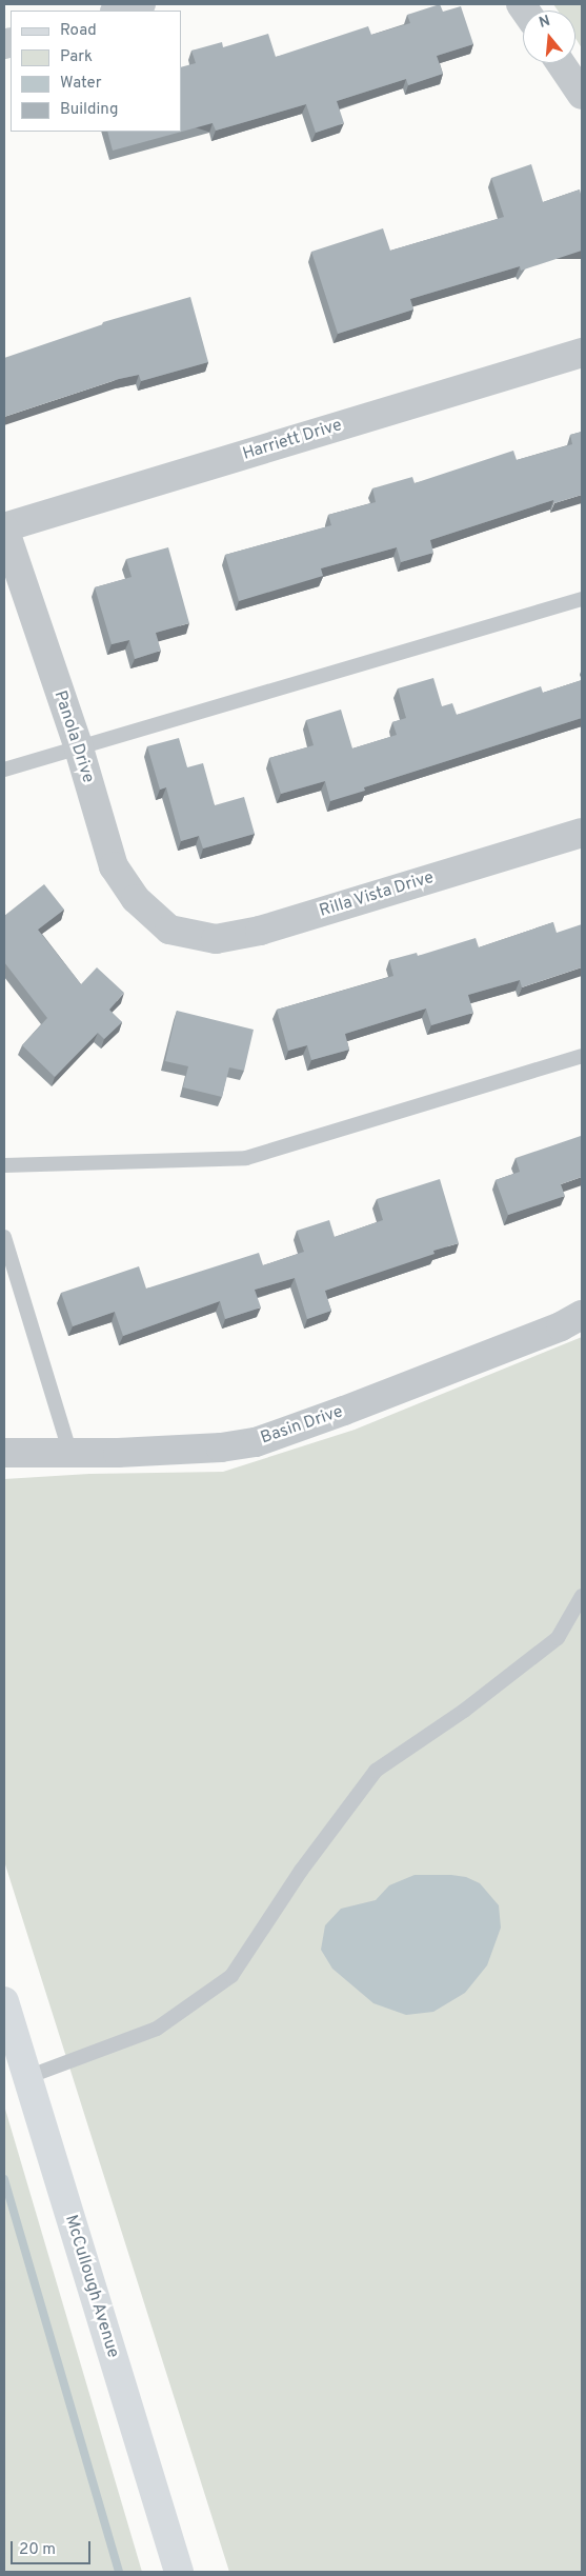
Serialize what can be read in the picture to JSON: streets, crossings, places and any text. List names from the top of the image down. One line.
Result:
{"streets":{"main road":["McCullough Avenue"],"street":["Harriett Drive","Panola Drive","Rilla Vista Drive","Basin Drive"]},"crossings":[["Harriett Drive","Panola Drive"],["Panola Drive","Rilla Vista Drive"]],"legend":["Road","Park","Water","Building"],"scale_bar":"20 m","north":"top"}
